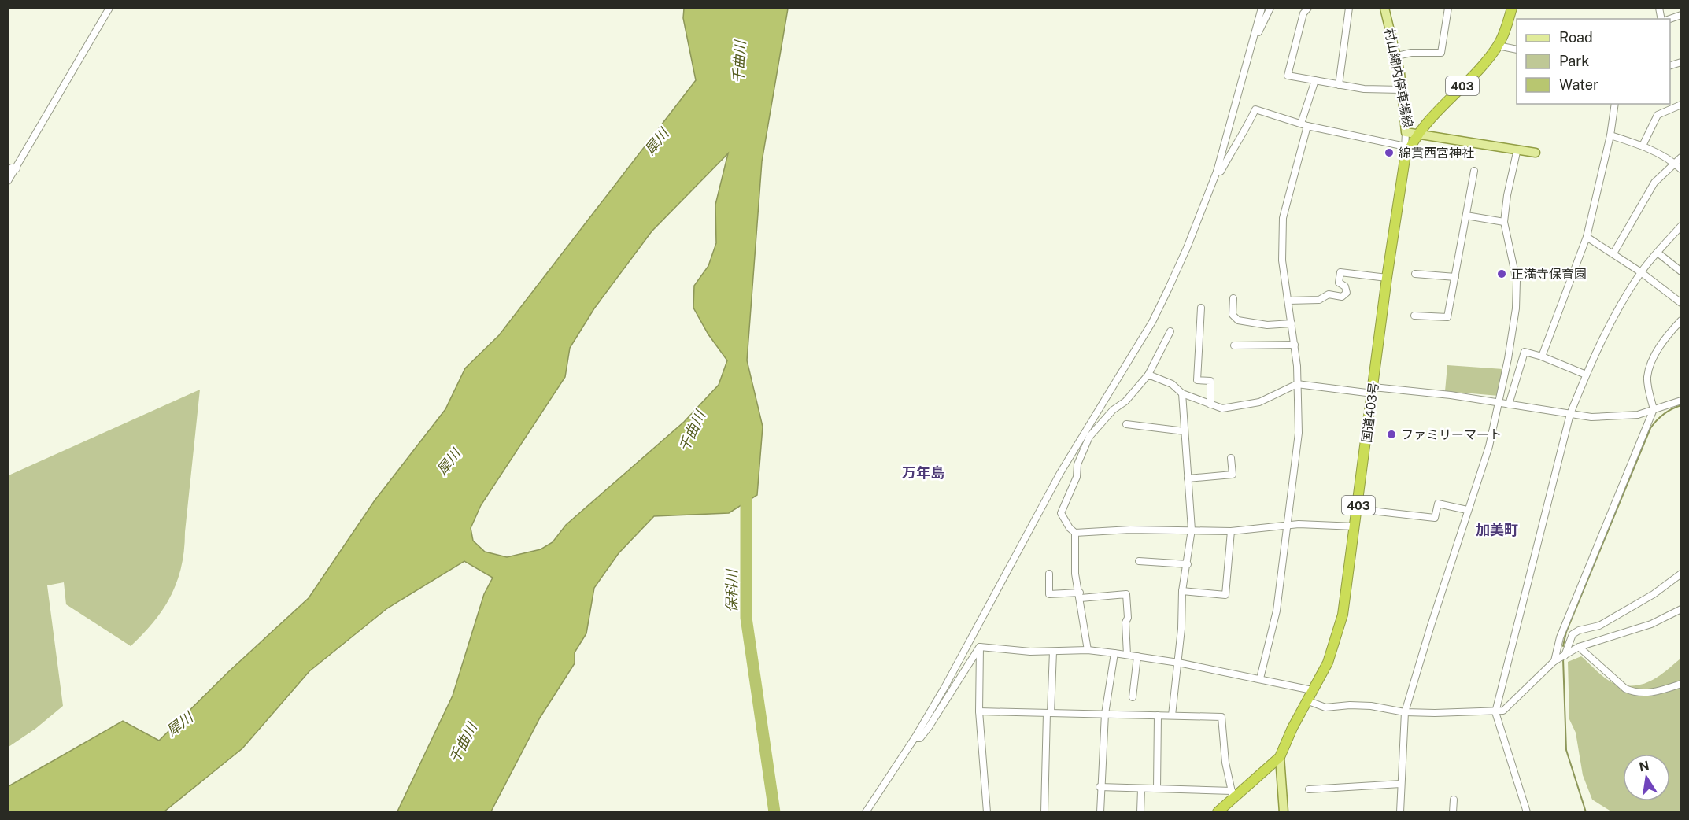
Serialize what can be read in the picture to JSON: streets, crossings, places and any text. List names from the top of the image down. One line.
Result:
{"streets":{"highway":["403","国道403号"],"main road":["村山綿内停車場線"]},"crossings":[["村山綿内停車場線","国道403号"]],"districts":["万年島","加美町"],"water":["千曲川","犀川","保科川"],"places":["綿貫西宮神社","正満寺保育園","ファミリーマート"],"legend":["Road","Park","Water"],"north":"top"}
